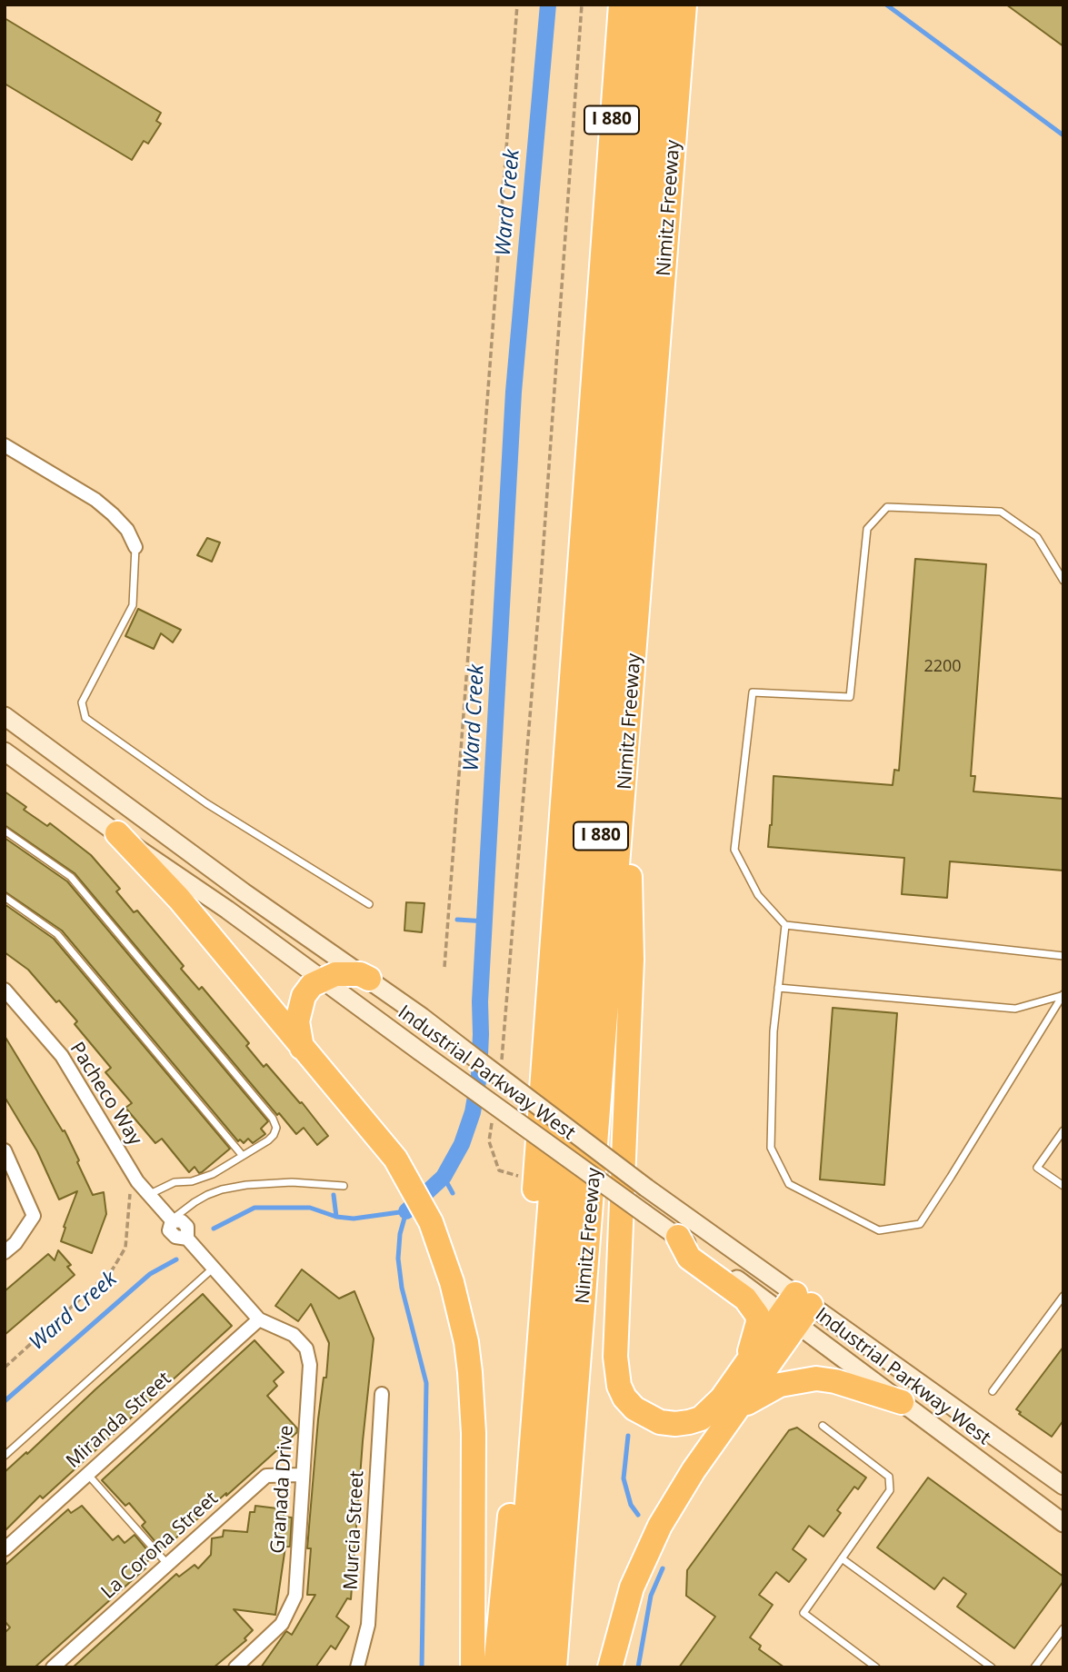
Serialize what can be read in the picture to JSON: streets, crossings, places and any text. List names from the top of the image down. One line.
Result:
{"streets":{"highway":["I 880","Nimitz Freeway"],"main road":["Industrial Parkway West"],"street":["Pacheco Way","Miranda Street","Granada Drive","Murcia Street","La Corona Street"]},"crossings":[["Pacheco Way","Miranda Street"],["Pacheco Way","Granada Drive"],["Miranda Street","Granada Drive"],["Granada Drive","La Corona Street"]],"water":["Ward Creek"],"house_numbers":["2200"]}
